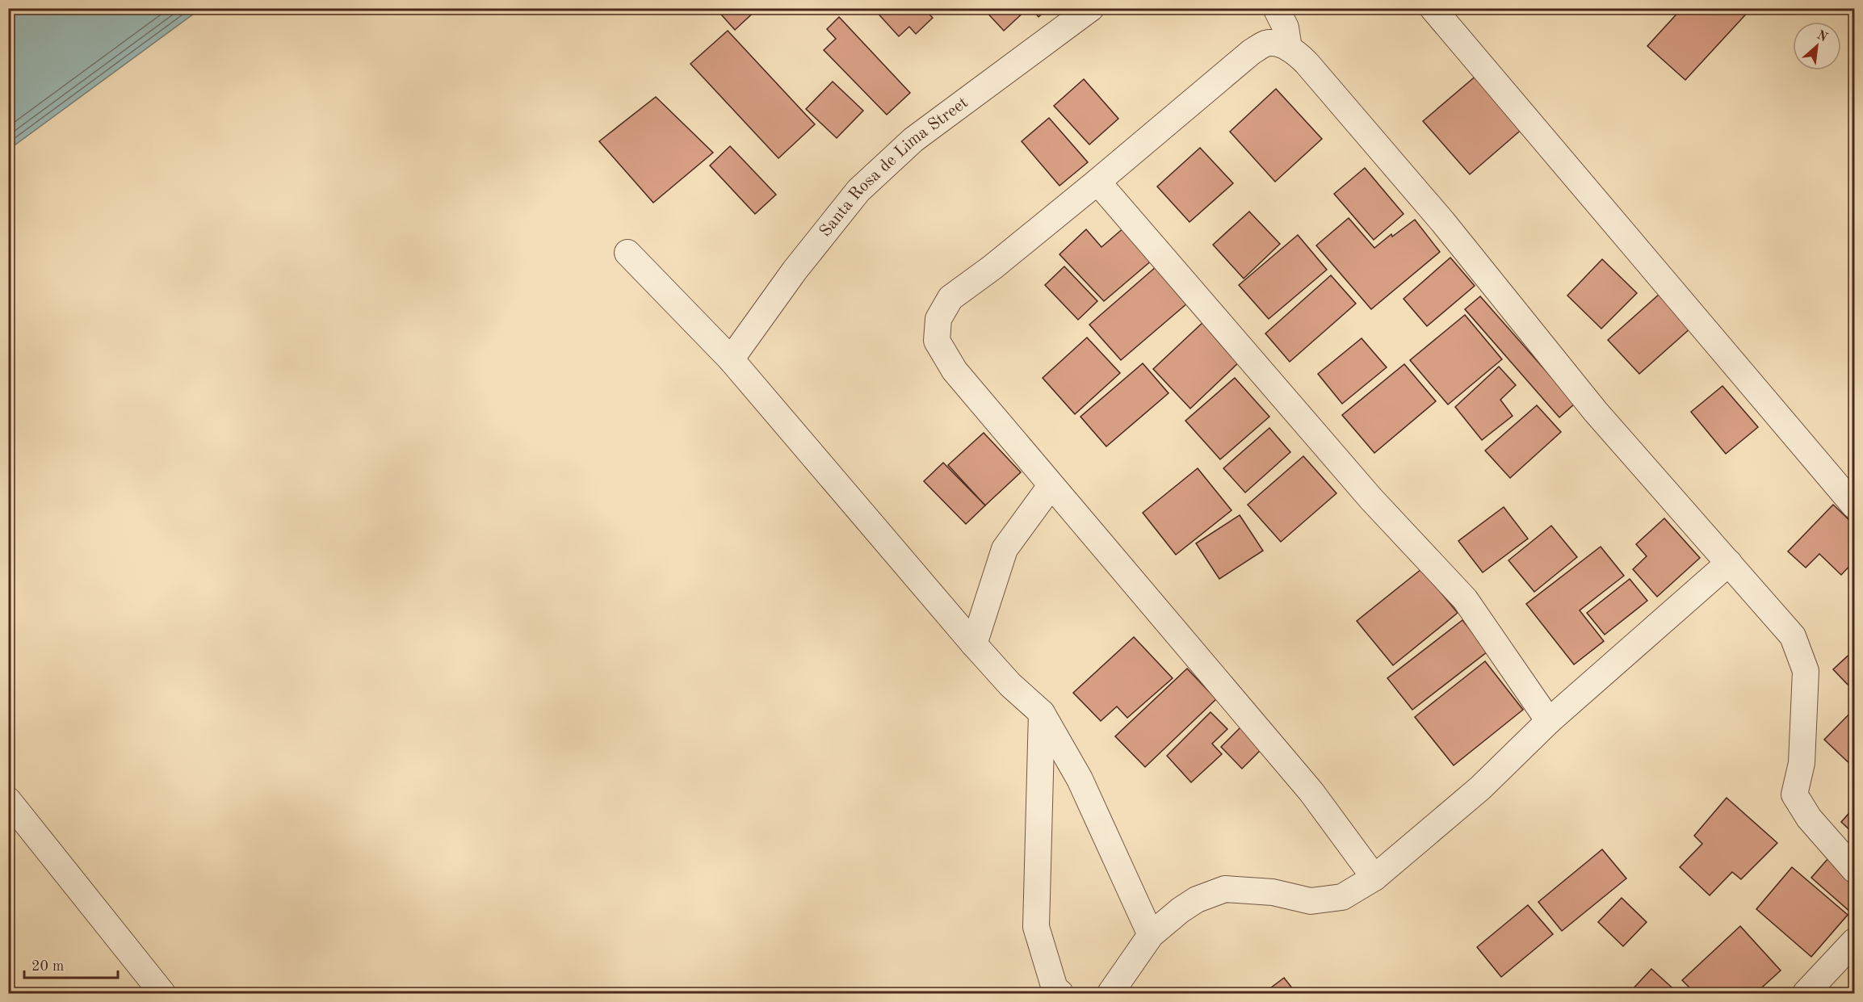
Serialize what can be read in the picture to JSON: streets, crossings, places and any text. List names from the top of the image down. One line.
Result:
{"streets":{"street":["Santa Rosa de Lima Street"]},"scale_bar":"20 m","north":"top right"}
